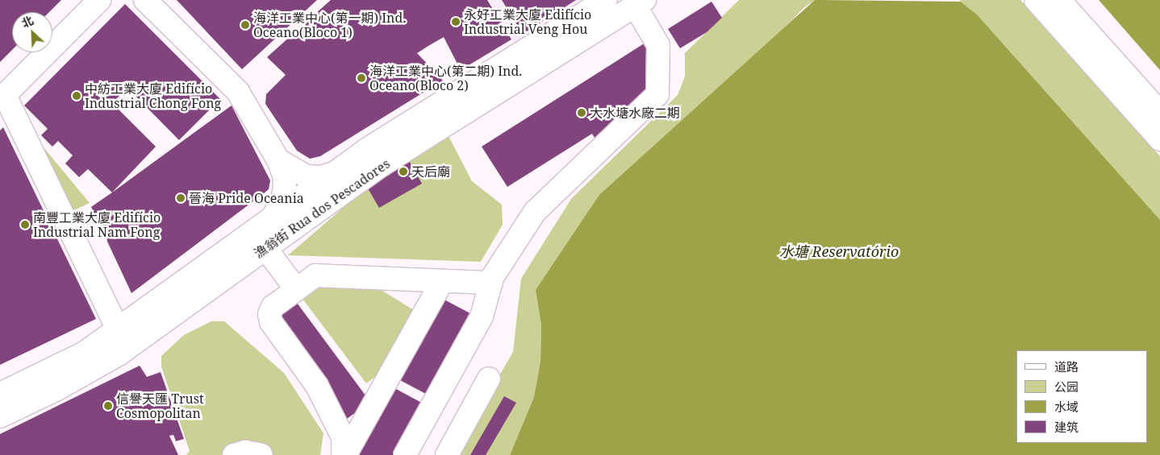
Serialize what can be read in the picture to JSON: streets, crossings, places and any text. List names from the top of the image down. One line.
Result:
{"streets":{"street":["漁翁街 Rua dos Pescadores"]},"water":["水塘 Reservatório"],"places":["永好工業大廈 Edifício Industrial Veng Hou","海洋工業中心(第一期) Ind. Oceano(Bloco 1)","海洋工業中心(第二期) Ind. Oceano(Bloco 2)","中紡工業大廈 Edifício Industrial Chong Fong","大水塘水廠二期","天后廟","晉海 Pride Oceania","南豐工業大廈 Edifício Industrial Nam Fong","信譽天匯 Trust Cosmopolitan"],"legend":["道路","公园","水域","建筑"],"north":"top left"}
